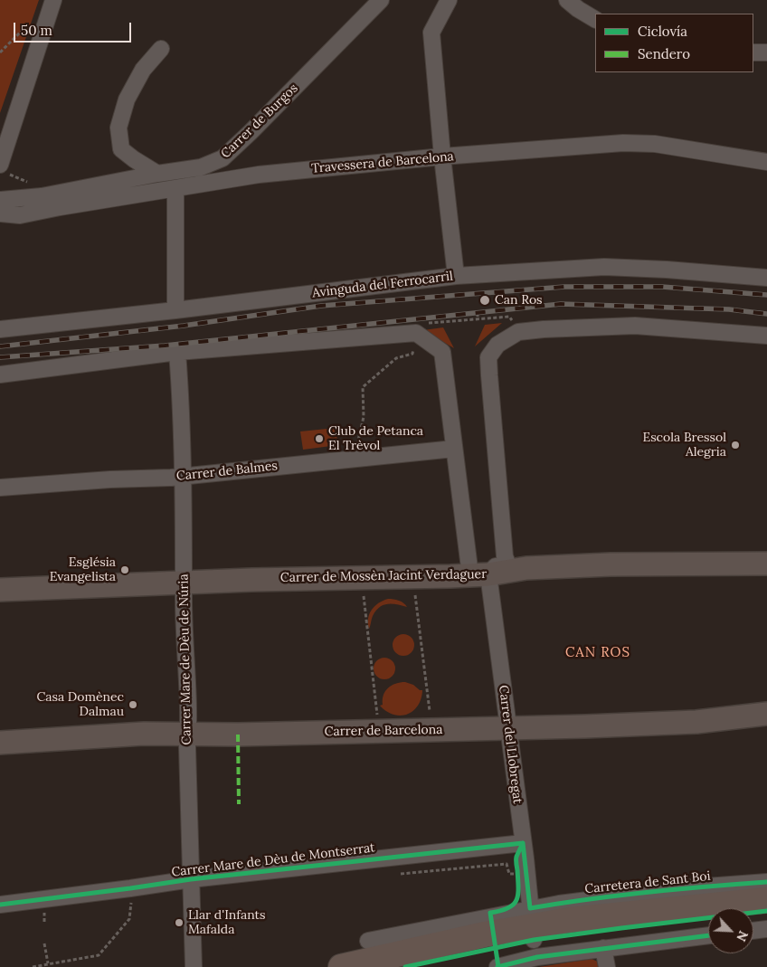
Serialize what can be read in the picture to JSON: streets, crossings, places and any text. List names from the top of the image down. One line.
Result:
{"streets":{"street":["Carrer de Burgos","Travessera de Barcelona","Avinguda del Ferrocarril","Carrer de Balmes","Carrer de Mossèn Jacint Verdaguer","Carrer Mare de Dèu de Núria","Carrer de Barcelona","Carrer del Llobregat","Carrer Mare de Dèu de Montserrat","Carretera de Sant Boi"]},"crossings":[["Carrer de Balmes","Carrer Mare de Dèu de Núria"],["Carrer de Balmes","Carrer del Llobregat"],["Carrer de Mossèn Jacint Verdaguer","Carrer Mare de Dèu de Núria"],["Carrer de Mossèn Jacint Verdaguer","Carrer del Llobregat"],["Carrer Mare de Dèu de Núria","Carrer de Barcelona"],["Carrer Mare de Dèu de Núria","Carrer Mare de Dèu de Montserrat"],["Carrer de Barcelona","Carrer del Llobregat"],["Carrer del Llobregat","Carrer Mare de Dèu de Montserrat"],["Carrer del Llobregat","Carretera de Sant Boi"]],"districts":["CAN ROS"],"places":["Can Ros","Club de Petanca El Trèvol","Escola Bressol Alegria","Església Evangelista","Casa Domènec Dalmau","Llar d'Infants Mafalda"],"legend":["Ciclovía","Sendero"],"scale_bar":"50 m","north":"bottom right"}
